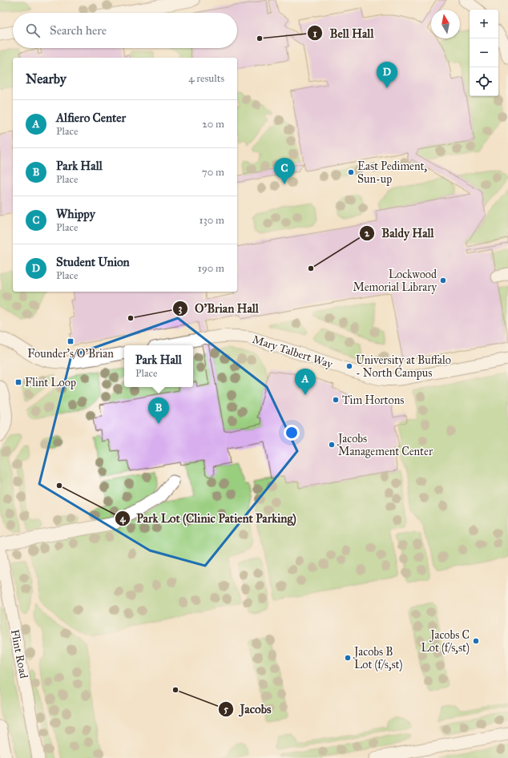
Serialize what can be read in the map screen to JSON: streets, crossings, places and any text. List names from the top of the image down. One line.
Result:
{"streets":{"street":["Mary Talbert Way","Flint Road"]},"places":{"other":["Bell Hall","East Pediment, Sun-up","Baldy Hall","Lockwood Memorial Library","O'Brian Hall","University at Buffalo - North Campus","Tim Hortons","Jacobs Management Center","Park Lot (Clinic Patient Parking)","Jacobs C Lot (f/s,st)","Jacobs B Lot (f/s,st)","Jacobs"],"transit":["Founder's/O'Brian","Flint Loop"]},"north":"top","page":{"map_buttons":["+","−"],"search":"Search here","heading":["Nearby","4 results"],"pins":["D","C","A","B"],"list":[{"mark":"A","name":"Alfiero Center","note":"Place","value":"20 m"},{"mark":"B","name":"Park Hall","note":"Place","value":"70 m"},{"mark":"C","name":"Whippy","note":"Place","value":"130 m"},{"mark":"D","name":"Student Union","note":"Place","value":"190 m"}],"popup":["Park Hall","Place"]}}
